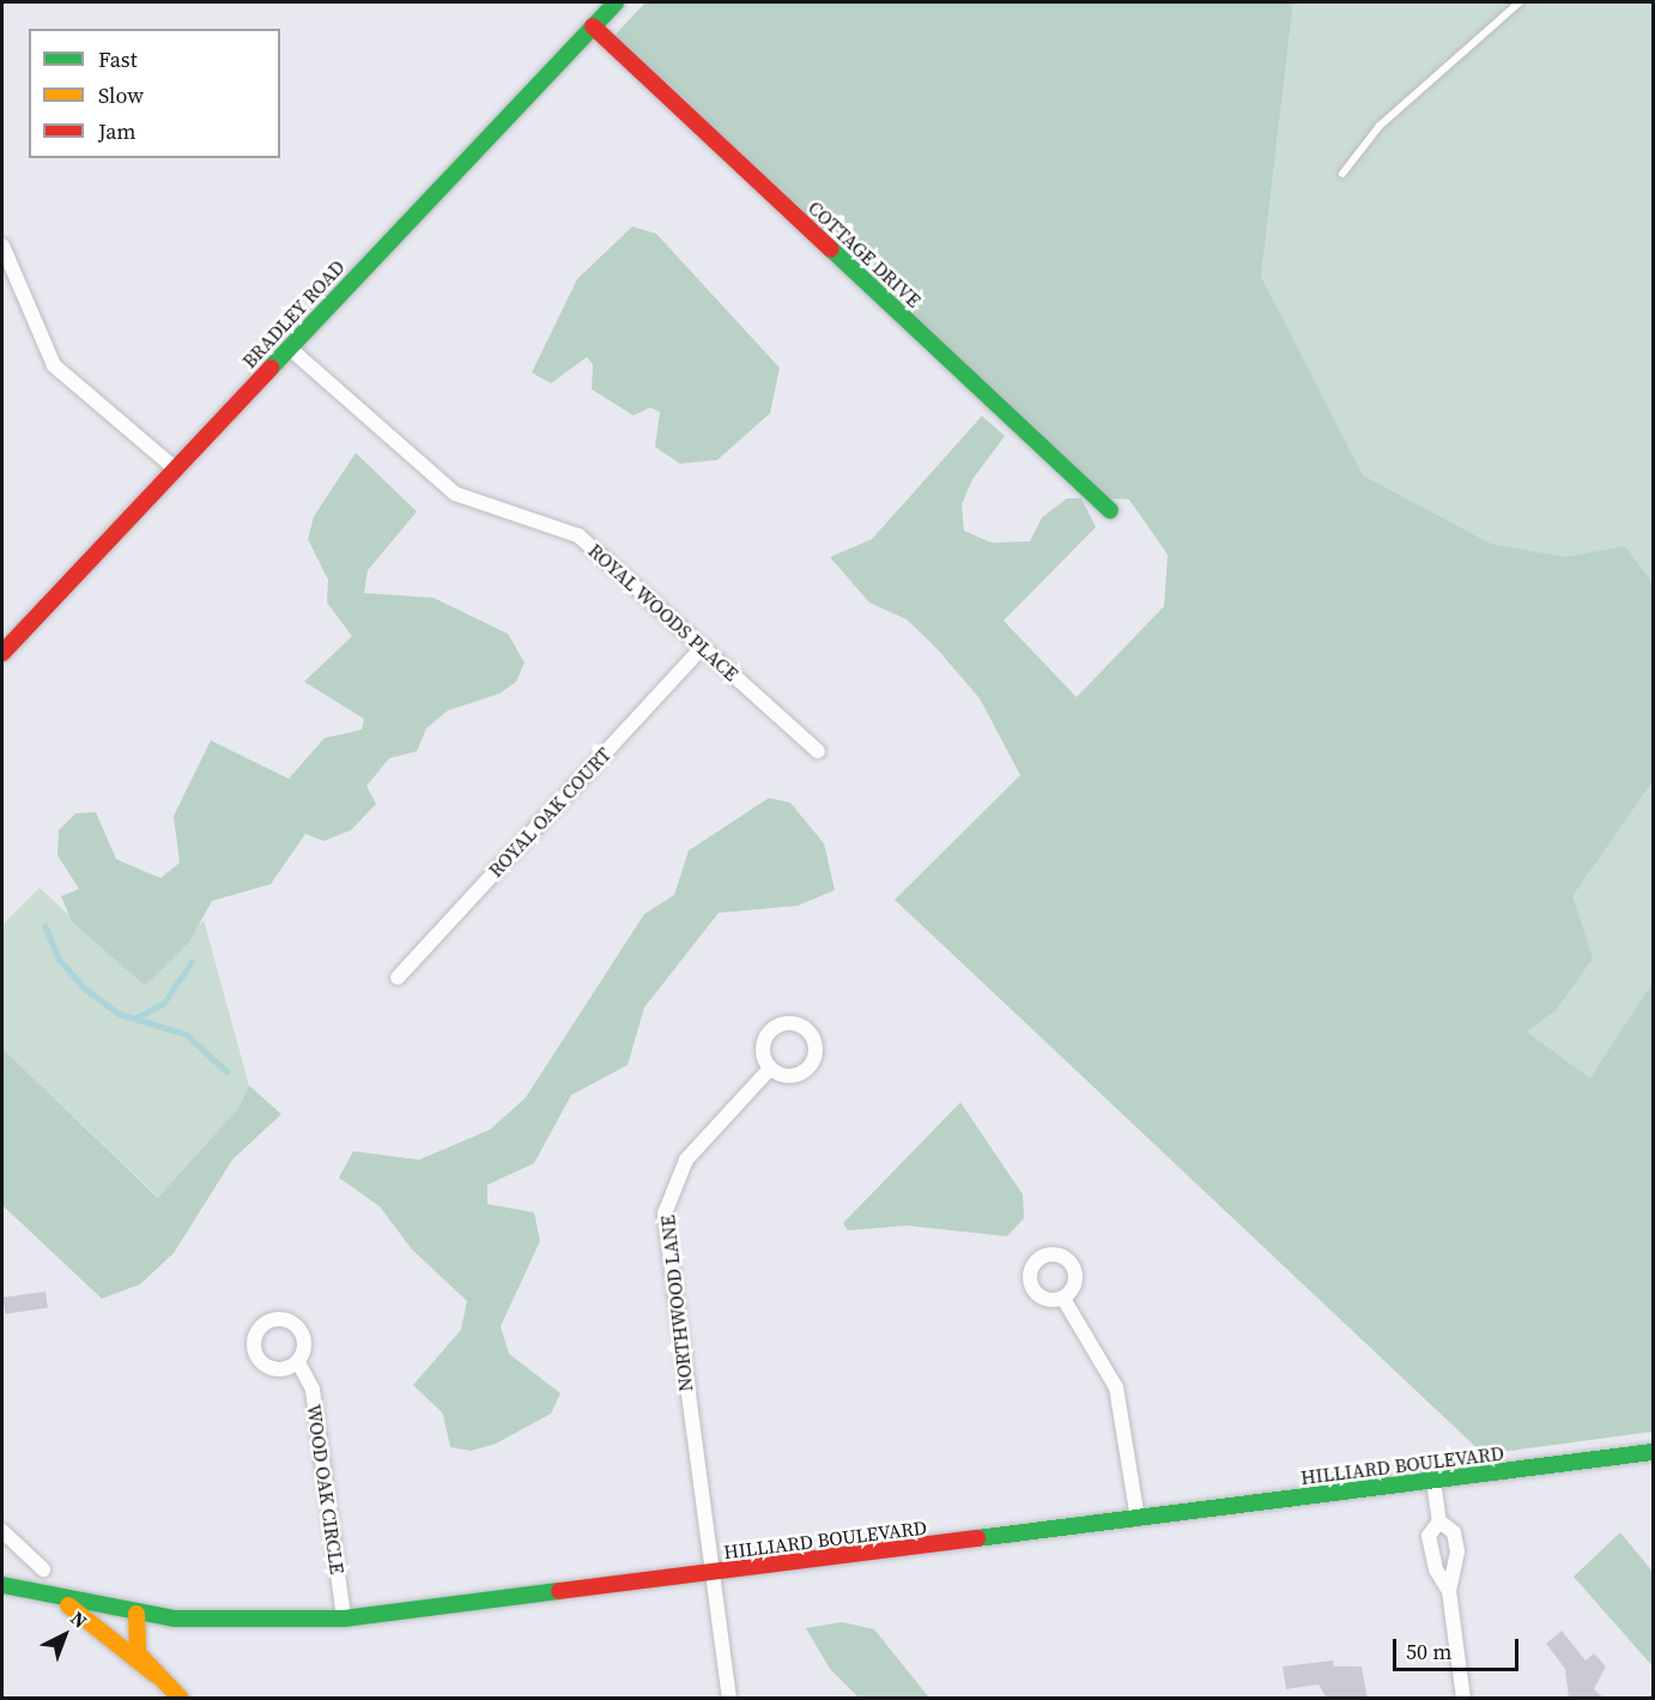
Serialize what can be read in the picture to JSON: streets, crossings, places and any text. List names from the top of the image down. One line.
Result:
{"streets":{"street":["COTTAGE DRIVE","BRADLEY ROAD","ROYAL WOODS PLACE","ROYAL OAK COURT","NORTHWOOD LANE","HILLIARD BOULEVARD","WOOD OAK CIRCLE"]},"crossings":[["COTTAGE DRIVE","BRADLEY ROAD"],["BRADLEY ROAD","ROYAL WOODS PLACE"],["ROYAL WOODS PLACE","ROYAL OAK COURT"],["NORTHWOOD LANE","HILLIARD BOULEVARD"],["HILLIARD BOULEVARD","WOOD OAK CIRCLE"]],"legend":["Fast","Slow","Jam"],"scale_bar":"50 m","north":"top right"}
